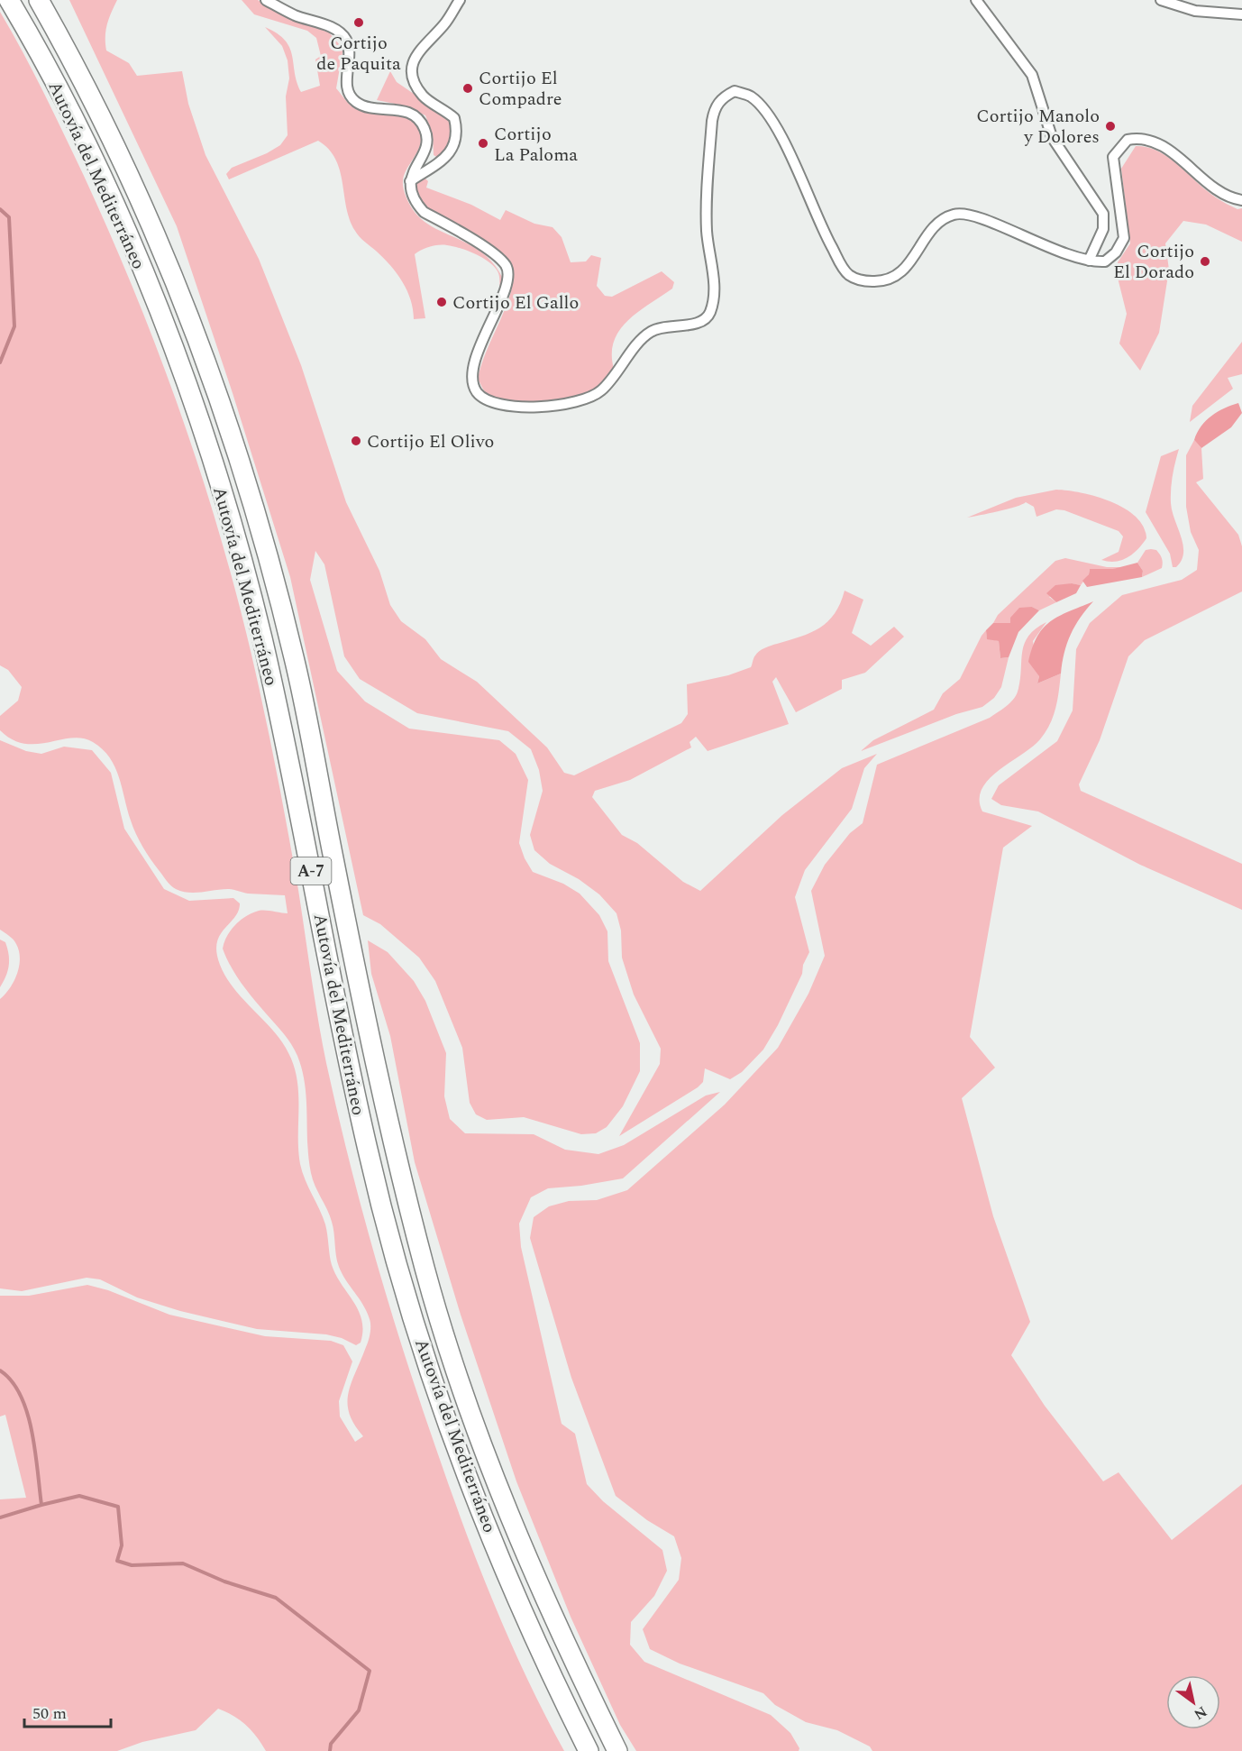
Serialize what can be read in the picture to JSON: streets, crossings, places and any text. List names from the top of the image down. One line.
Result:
{"streets":{"highway":["Autovía del Mediterráneo","A-7"]},"places":["Cortijo de Paquita","Cortijo El Compadre","Cortijo Manolo y Dolores","Cortijo La Paloma","Cortijo El Dorado","Cortijo El Gallo","Cortijo El Olivo"],"scale_bar":"50 m","north":"bottom right"}
